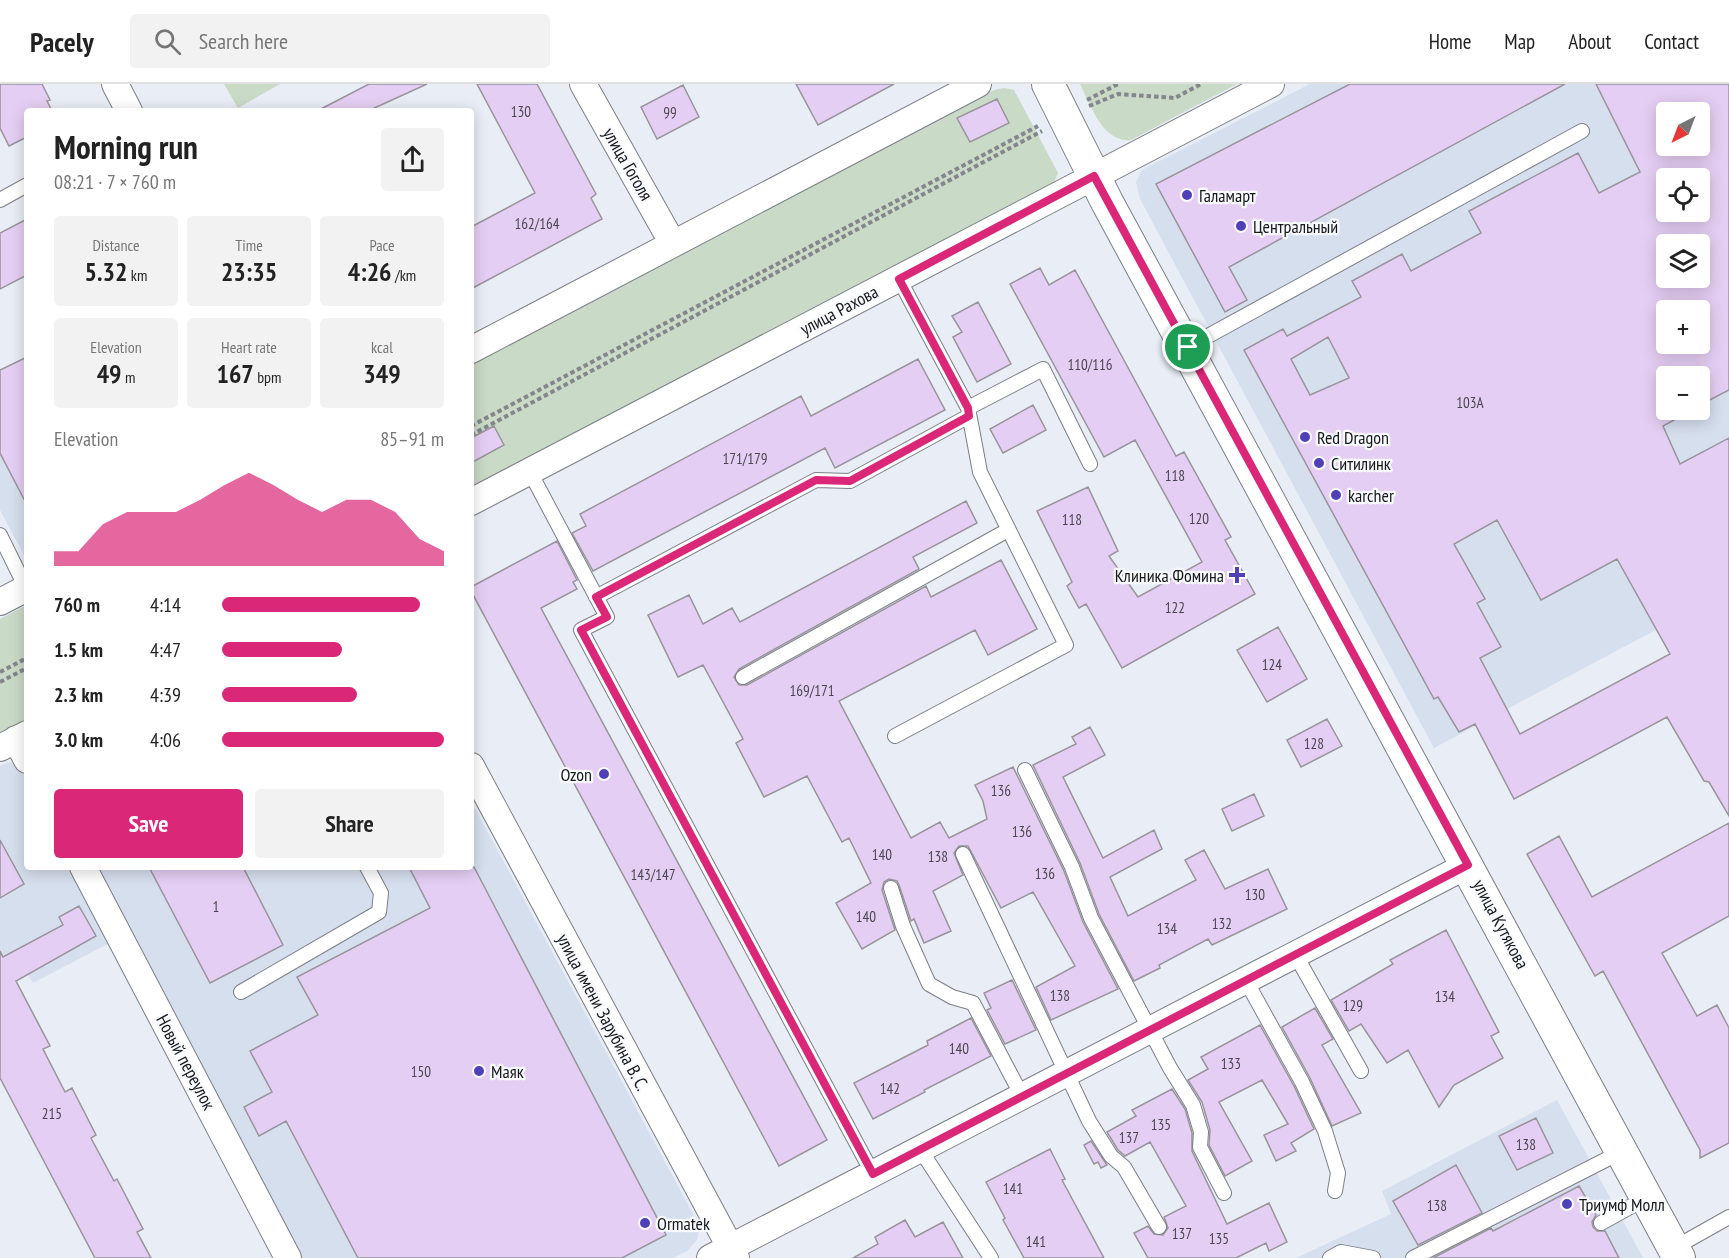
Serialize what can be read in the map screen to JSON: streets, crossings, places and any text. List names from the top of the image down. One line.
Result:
{"streets":{"street":["улица Гоголя","улица Рахова","улица Кутякова","улица имени Зарубина В. С.","Новый переулок"]},"crossings":[["улица Рахова","улица Кутякова"]],"places":{"other":["Галамарт","Центральный","Red Dragon","Ситилинк","karcher","Ozon","Маяк","Триумф Молл","Ormatek"],"health":["Клиника Фомина"]},"house_numbers":["130","99","162/164","110/116","103А","171/179","118","120","118","122","124","169/171","128","136","136","140","138","136","143/147","130","1","140","132","134","138","134","129","140","133","150","142","215","135","137","138","141","138","137","135","141"],"north":"bottom left","page":{"header":"Pacely","search":"Search here","nav":["Home","Map","About","Contact"],"map_buttons":["+","−"],"heading":["Morning run","08:21 · 7 × 760 m"],"stats":[["Distance","5.32 km"],["Time","23:35"],["Pace","4:26 /km"],["Elevation","49 m"],["Heart rate","167 bpm"],["kcal","349"]],"chart":["Elevation","85–91 m"],"list":[{"name":"760 m","note":"4:14"},{"name":"1.5 km","note":"4:47"},{"name":"2.3 km","note":"4:39"},{"name":"3.0 km","note":"4:06"}],"buttons":["Save","Share"]}}
